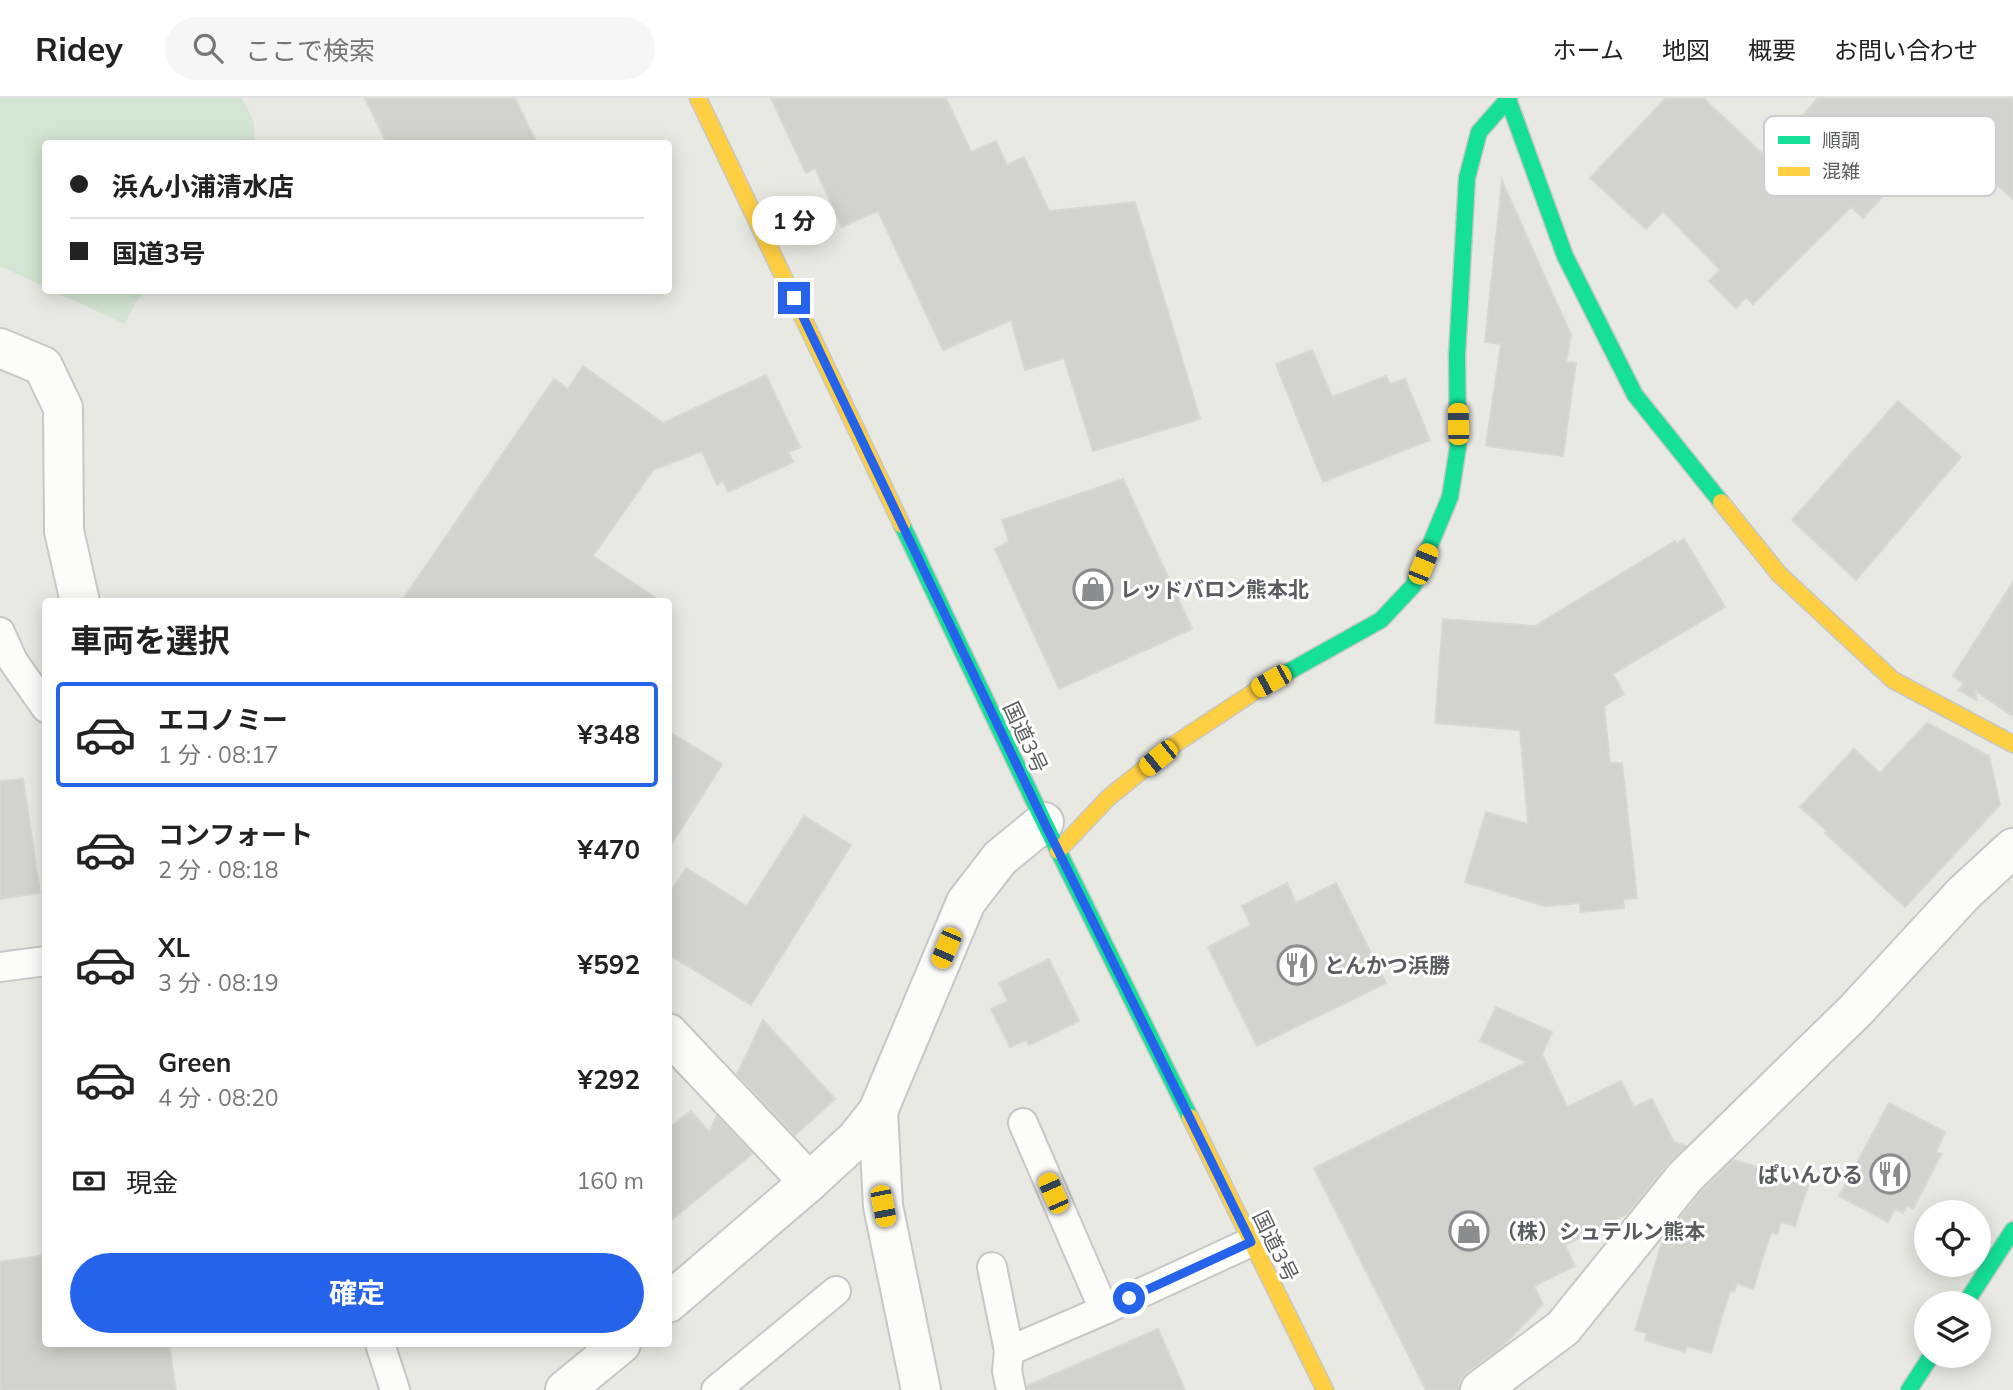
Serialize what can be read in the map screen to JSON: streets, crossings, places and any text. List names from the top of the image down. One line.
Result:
{"streets":{"main road":["国道3号"]},"places":{"shop":["レッドバロン熊本北","（株）シュテルン熊本"],"restaurant":["とんかつ浜勝","ぱいんひる"]},"legend":["順調","混雑"],"page":{"header":"Ridey","search":"ここで検索","nav":["ホーム","地図","概要","お問い合わせ"],"banner":["浜ん小浦清水店","国道3号"],"bubble":"1 分","heading":"車両を選択","list":[{"name":"エコノミー","note":"1 分 · 08:17","value":"¥348"},{"name":"コンフォート","note":"2 分 · 08:18","value":"¥470"},{"name":"XL","note":"3 分 · 08:19","value":"¥592"},{"name":"Green","note":"4 分 · 08:20","value":"¥292"}],"pay":["現金","160 m"],"buttons":"確定"}}
